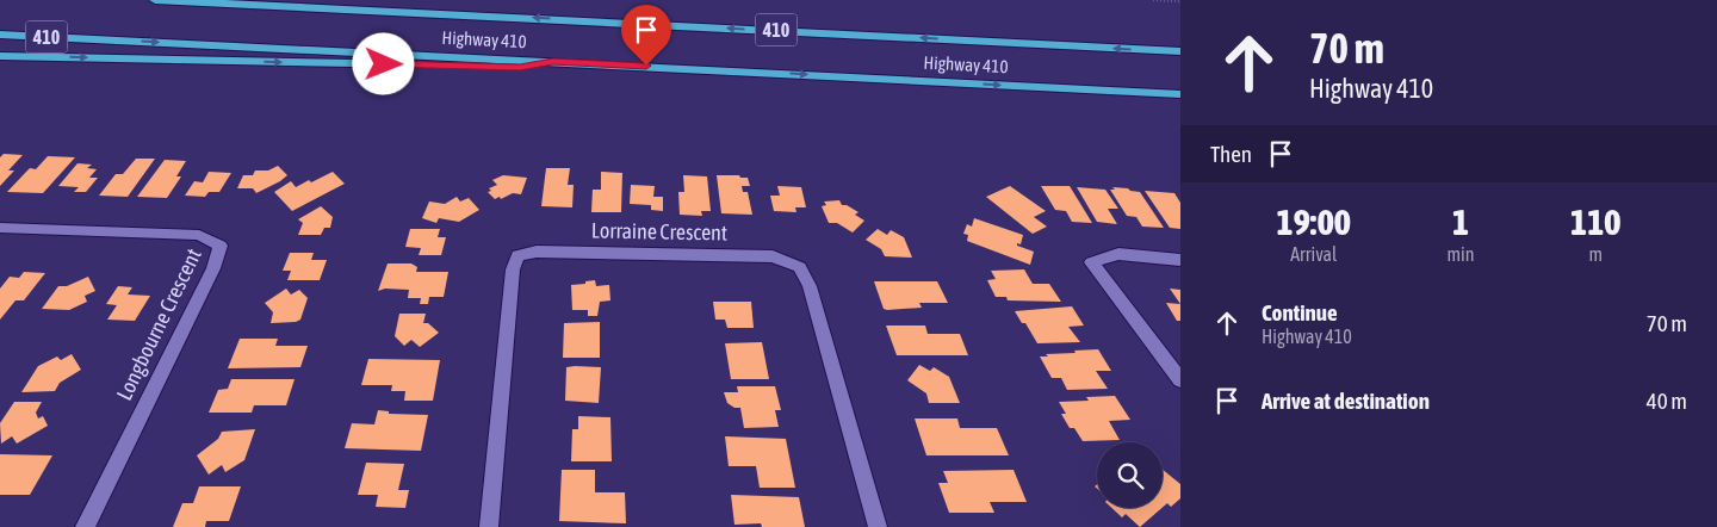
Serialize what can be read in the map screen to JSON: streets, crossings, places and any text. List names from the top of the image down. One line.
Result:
{"streets":{"highway":["410","Highway 410"],"street":["Lorraine Crescent","Longbourne Crescent"]},"page":{"turn":["70 m","Highway 410"],"then":"Then","eta":["19:00","Arrival","1","min","110","m"],"list":[{"name":"Continue","note":"Highway 410","value":"70 m"},{"name":"Arrive at destination","value":"40 m"}]}}
